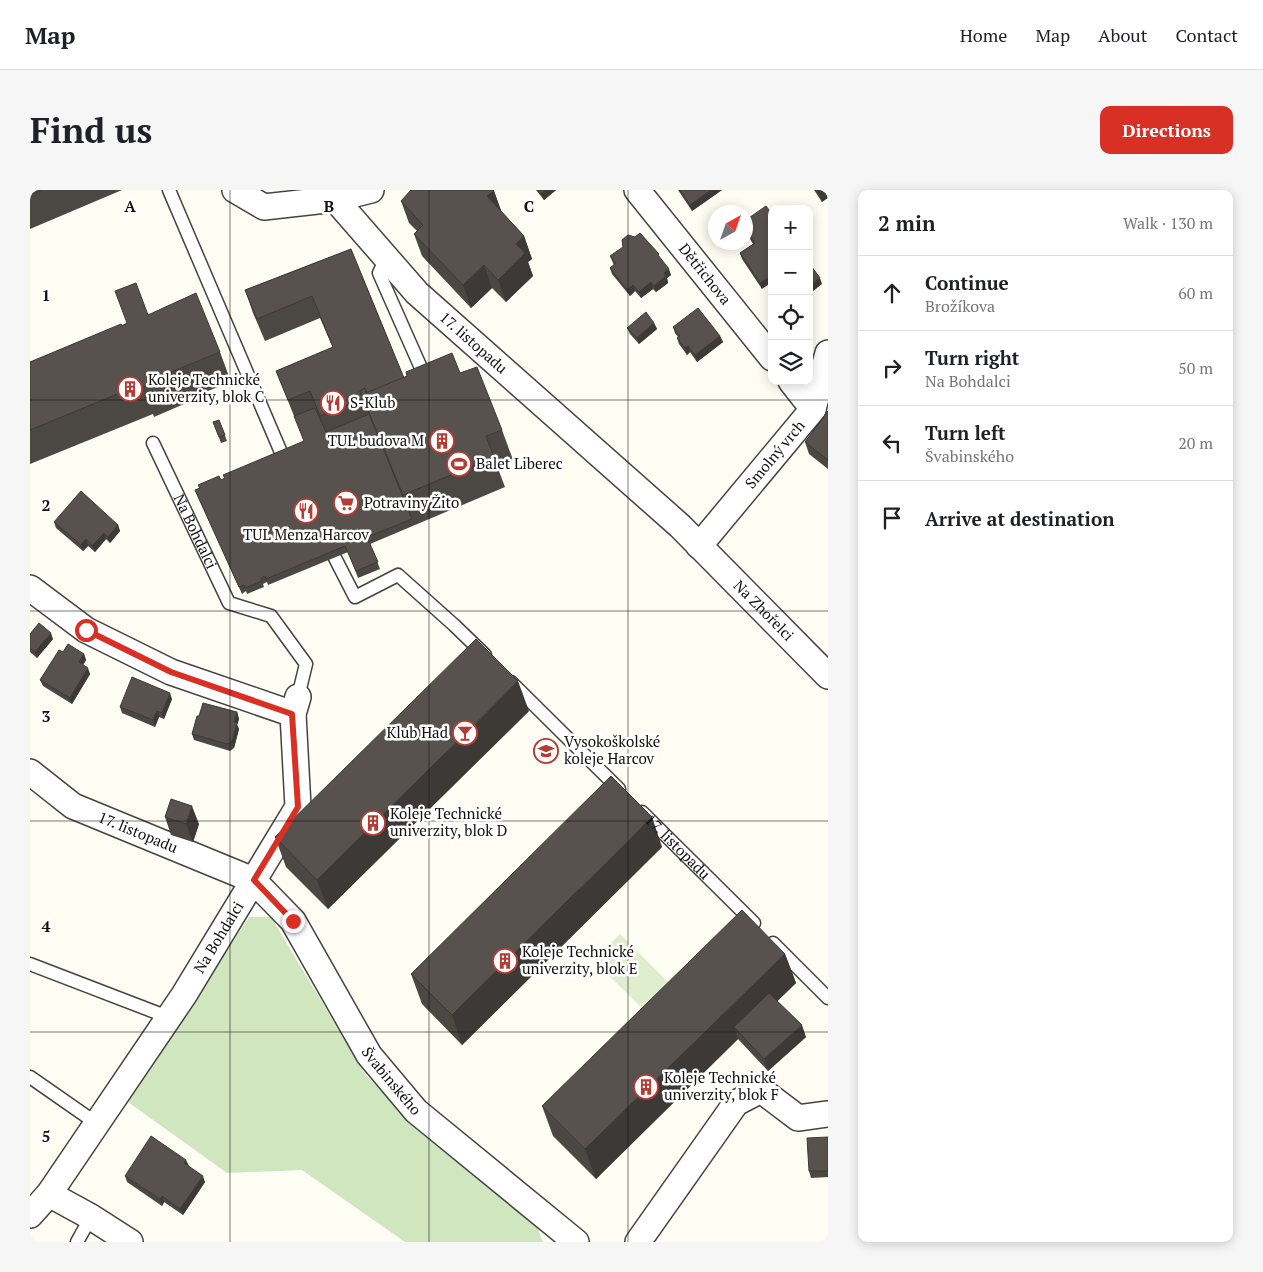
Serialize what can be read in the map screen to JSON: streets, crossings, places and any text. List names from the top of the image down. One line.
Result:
{"streets":{"street":["Dětřichova","17. listopadu","Smolný vrch","Na Bohdalci","Na Zhořelci","Švabinského"]},"crossings":[["17. listopadu","Smolný vrch"],["17. listopadu","Na Bohdalci"],["17. listopadu","Na Zhořelci"],["17. listopadu","Švabinského"],["Smolný vrch","Na Zhořelci"],["Na Bohdalci","Švabinského"]],"places":{"building":["Koleje Technické univerzity, blok C","TUL budova M","Koleje Technické univerzity, blok D","Koleje Technické univerzity, blok E","Koleje Technické univerzity, blok F"],"restaurant":["S-Klub","TUL Menza Harcov"],"sports":["Balet Liberec"],"supermarket":["Potraviny Žito"],"bar":["Klub Had"],"school or university":["Vysokoškolské koleje Harcov"]},"north":"top right","page":{"header":"Map","nav":["Home","Map","About","Contact"],"buttons":"Directions","title":"Find us","heading":["2 min","Walk · 130 m"],"map_buttons":["+","−"],"list":[["Continue","Brožíkova","60 m"],["Turn right","Na Bohdalci","50 m"],["Turn left","Švabinského","20 m"],"Arrive at destination"]},"grid":{"columns":["A","B","C"],"rows":["1","2","3","4","5"]}}
